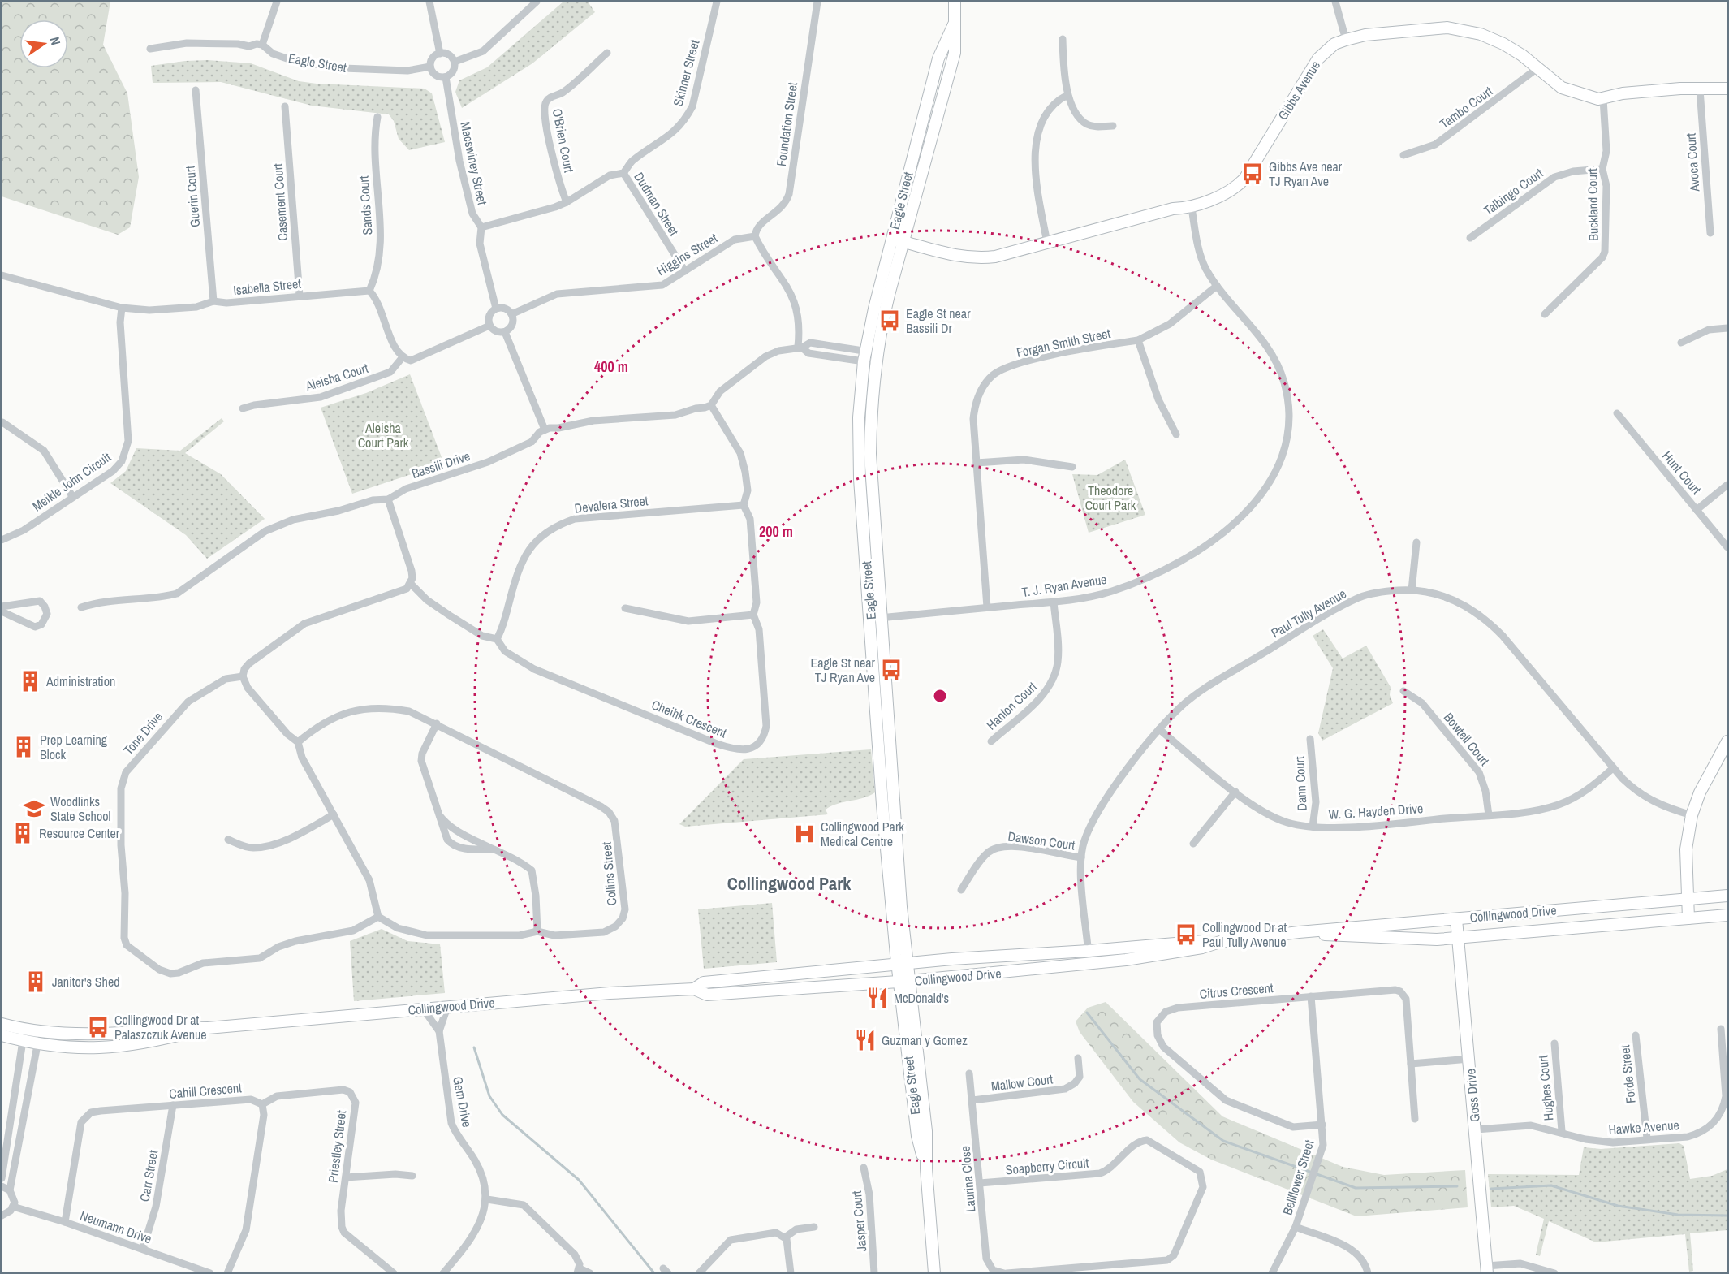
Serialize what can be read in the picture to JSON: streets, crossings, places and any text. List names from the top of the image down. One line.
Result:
{"streets":{"street":["Eagle Street","Skinner Street","Gibbs Avenue","Tambo Court","Foundation Street","O'Brien Court","Avoca Court","Macswiney Street","Talbingo Court","Guerin Court","Casement Court","Dudman Street","Buckland Court","Sands Court","Higgins Street","Isabella Street","Forgan Smith Street","Aleisha Court","Bassili Drive","Hunt Court","Meikle John Circuit","Devalera Street","T. J. Ryan Avenue","Paul Tully Avenue","Hanlon Court","Cheihk Crescent","Tone Drive","Bowtell Court","Dann Court","W. G. Hayden Drive","Dawson Court","Collins Street","Collingwood Drive","Citrus Crescent","Forde Street","Mallow Court","Hughes Court","Cahill Crescent","Goss Drive","Gem Drive","Hawke Avenue","Priestley Street","Soapberry Circuit","Carr Street","Bellflower Street","Laurina Close","Jasper Court","Neumann Drive"]},"crossings":[["Eagle Street","Gibbs Avenue"],["Eagle Street","Macswiney Street"],["Eagle Street","T. J. Ryan Avenue"],["Eagle Street","Collingwood Drive"],["Skinner Street","O'Brien Court"],["Skinner Street","Macswiney Street"],["Skinner Street","Dudman Street"],["Gibbs Avenue","Tambo Court"],["Gibbs Avenue","Avoca Court"],["Gibbs Avenue","Buckland Court"],["Gibbs Avenue","T. J. Ryan Avenue"],["Foundation Street","Higgins Street"],["Macswiney Street","Higgins Street"],["Talbingo Court","Buckland Court"],["Guerin Court","Isabella Street"],["Casement Court","Isabella Street"],["Dudman Street","Higgins Street"],["Sands Court","Isabella Street"],["Isabella Street","Meikle John Circuit"],["Forgan Smith Street","T. J. Ryan Avenue"],["Bassili Drive","Cheihk Crescent"],["Devalera Street","Cheihk Crescent"],["T. J. Ryan Avenue","Hanlon Court"],["Paul Tully Avenue","W. G. Hayden Drive"],["Paul Tully Avenue","Dawson Court"],["Paul Tully Avenue","Collingwood Drive"],["Tone Drive","Collins Street"],["Bowtell Court","W. G. Hayden Drive"],["Dann Court","W. G. Hayden Drive"],["Collingwood Drive","Goss Drive"],["Collingwood Drive","Gem Drive"],["Citrus Crescent","Bellflower Street"],["Forde Street","Hawke Avenue"],["Mallow Court","Laurina Close"],["Hughes Court","Hawke Avenue"],["Cahill Crescent","Priestley Street"],["Cahill Crescent","Carr Street"],["Cahill Crescent","Neumann Drive"],["Goss Drive","Hawke Avenue"],["Soapberry Circuit","Laurina Close"],["Carr Street","Neumann Drive"]],"districts":["Collingwood Park"],"parks":["Aleisha Court Park","Theodore Court Park"],"places":{"bus stop":["Gibbs Ave near TJ Ryan Ave","Eagle St near Bassili Dr","Eagle St near TJ Ryan Ave","Collingwood Dr at Paul Tully Avenue","Collingwood Dr at Palaszczuk Avenue"],"building":["Administration","Prep Learning Block","Resource Center","Janitor's Shed"],"school or university":["Woodlinks State School"],"hospital":["Collingwood Park Medical Centre"],"restaurant":["McDonald's","Guzman y Gomez"]},"north":"right","rings":["400 m","200 m"]}
